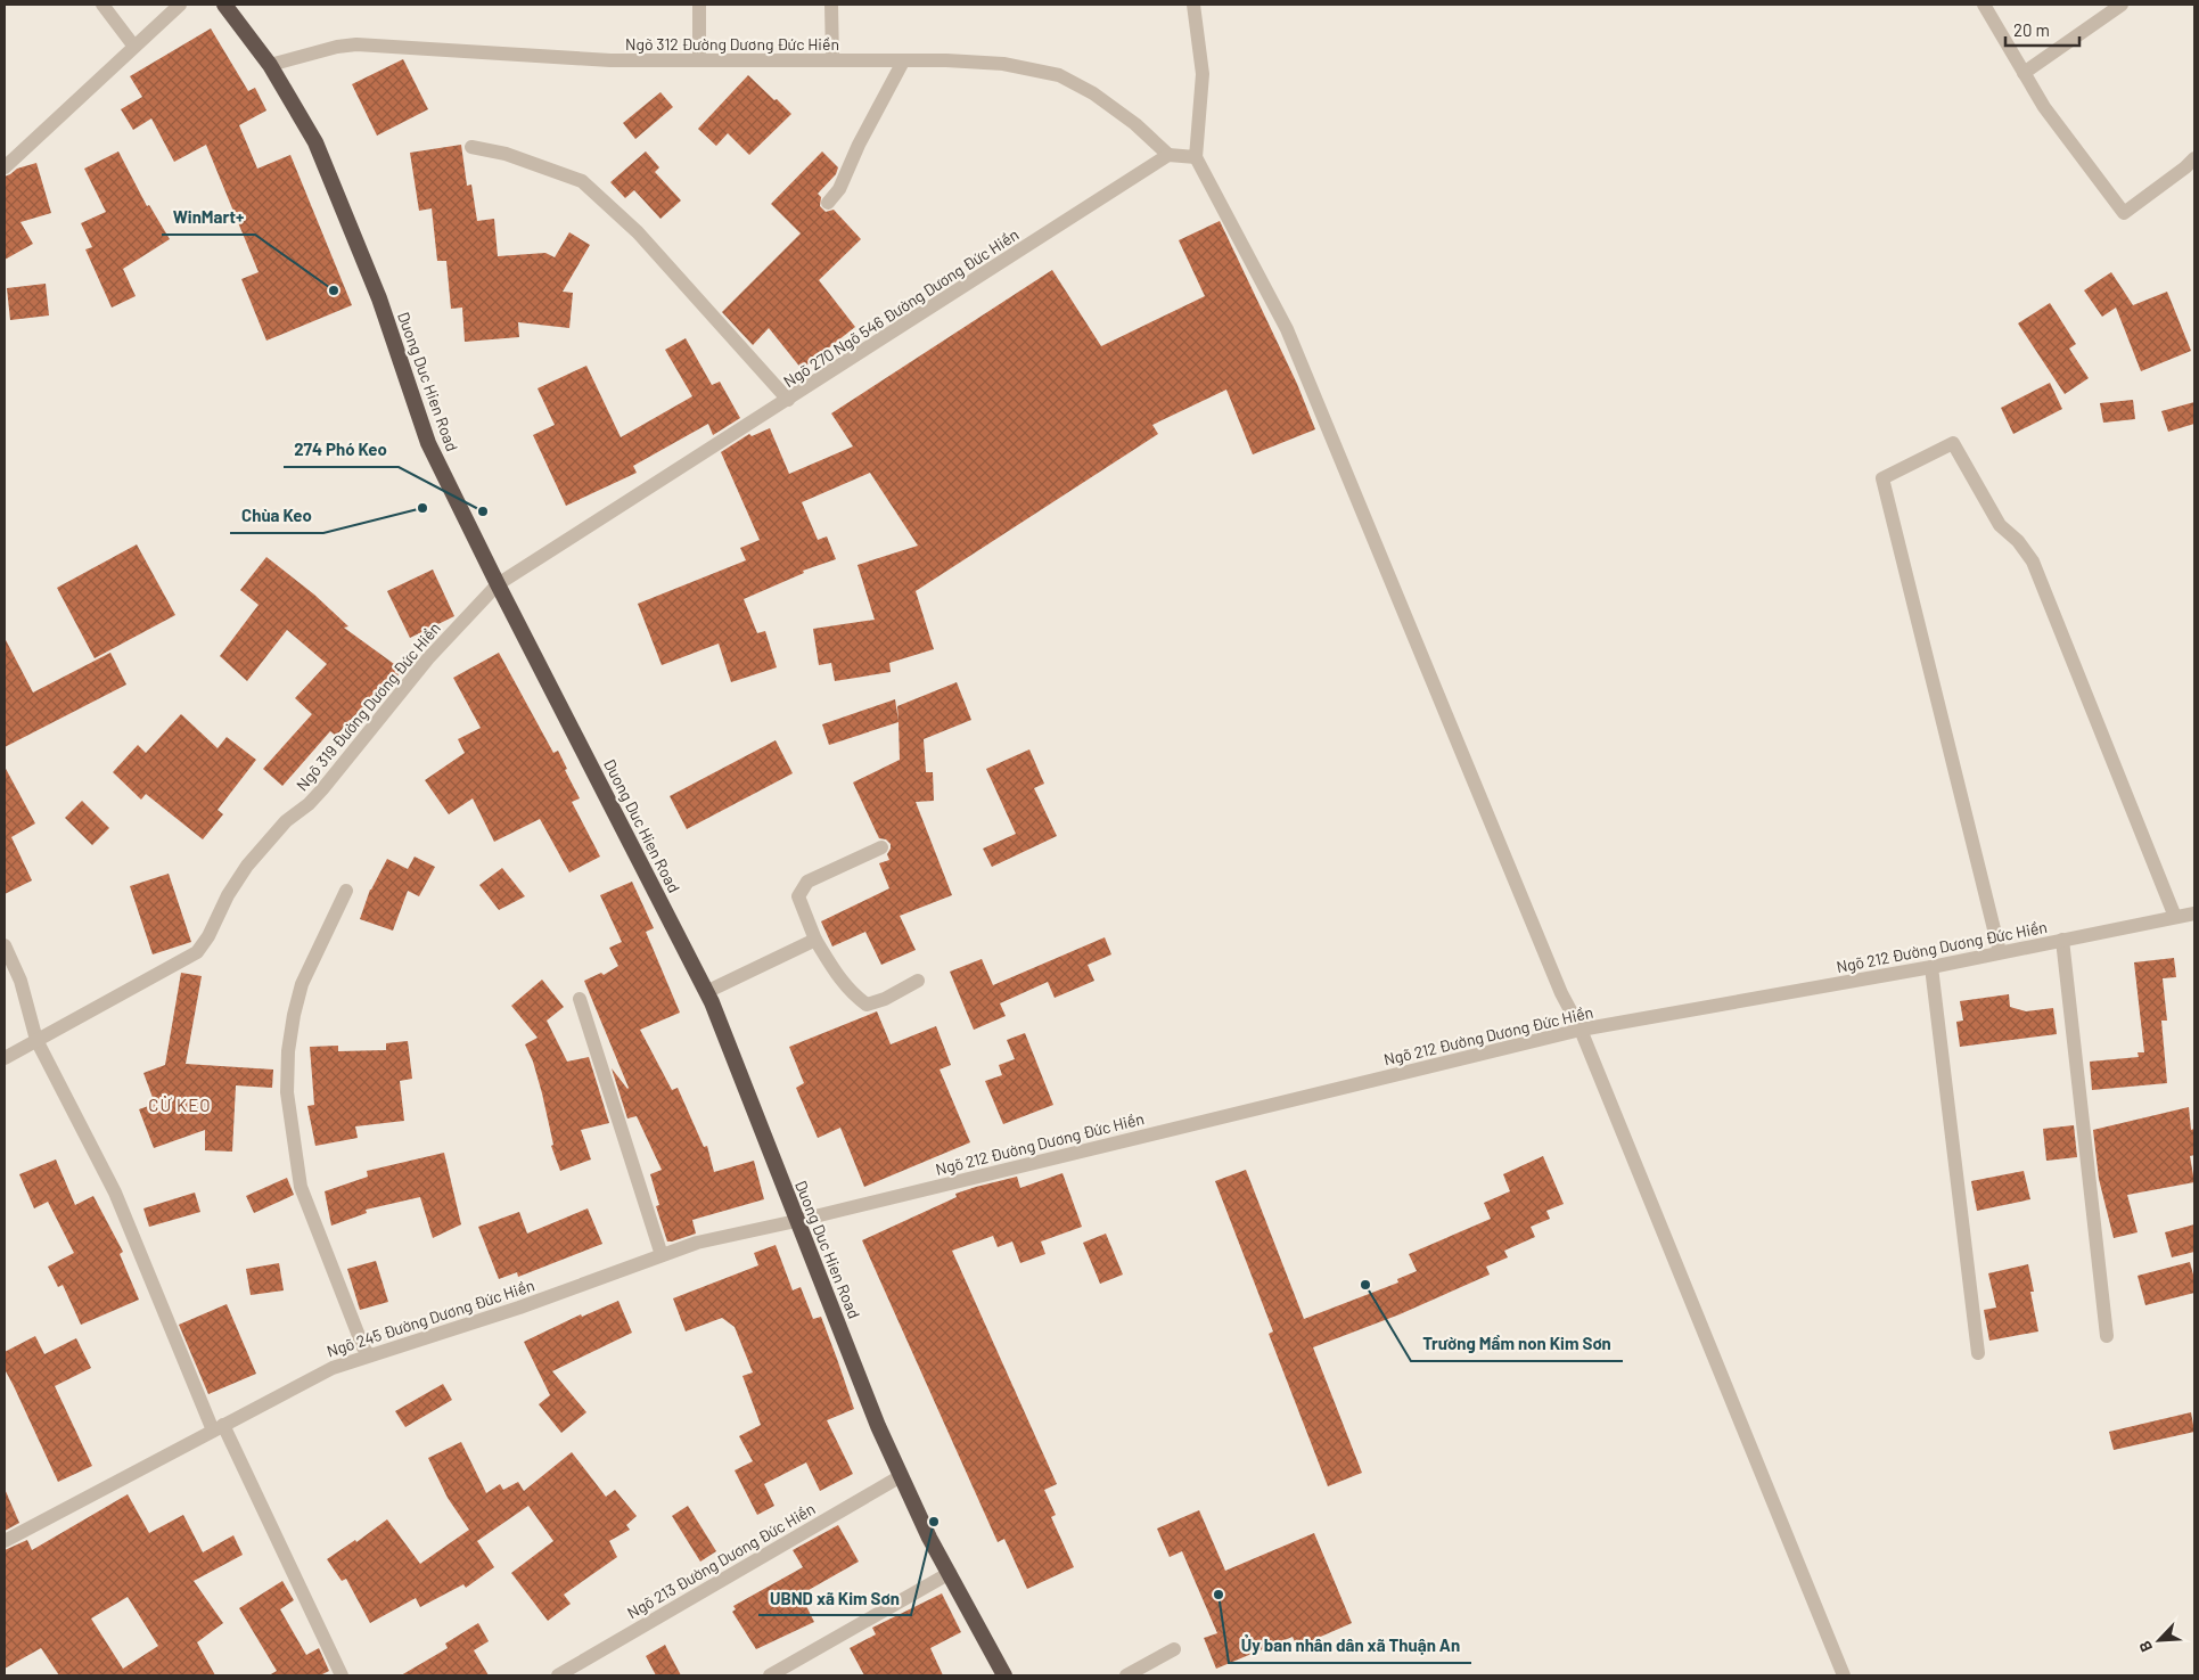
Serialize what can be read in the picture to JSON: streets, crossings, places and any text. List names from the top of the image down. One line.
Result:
{"streets":{"highway":["Duong Duc Hien Road"],"street":["Ngõ 312 Đường Dương Đức Hiền","Ngõ 270 Ngõ 546 Đường Dương Đức Hiền","Ngõ 319 Đường Dương Đức Hiền","Ngõ 212 Đường Dương Đức Hiền","Ngõ 245 Đường Dương Đức Hiền","Ngõ 213 Đường Dương Đức Hiền"]},"crossings":[["Ngõ 312 Đường Dương Đức Hiền","Ngõ 270 Ngõ 546 Đường Dương Đức Hiền"],["Ngõ 312 Đường Dương Đức Hiền","Duong Duc Hien Road"],["Ngõ 270 Ngõ 546 Đường Dương Đức Hiền","Duong Duc Hien Road"],["Ngõ 270 Ngõ 546 Đường Dương Đức Hiền","Ngõ 319 Đường Dương Đức Hiền"],["Duong Duc Hien Road","Ngõ 319 Đường Dương Đức Hiền"],["Duong Duc Hien Road","Ngõ 212 Đường Dương Đức Hiền"],["Duong Duc Hien Road","Ngõ 245 Đường Dương Đức Hiền"],["Duong Duc Hien Road","Ngõ 213 Đường Dương Đức Hiền"],["Ngõ 212 Đường Dương Đức Hiền","Ngõ 245 Đường Dương Đức Hiền"]],"districts":["CỪ KEO"],"places":["WinMart+","Chùa Keo","274 Phó Keo","Trường Mầm non Kim Sơn","UBND xã Kim Sơn","Ủy ban nhân dân xã Thuận An"],"scale_bar":"20 m","north":"bottom left"}
